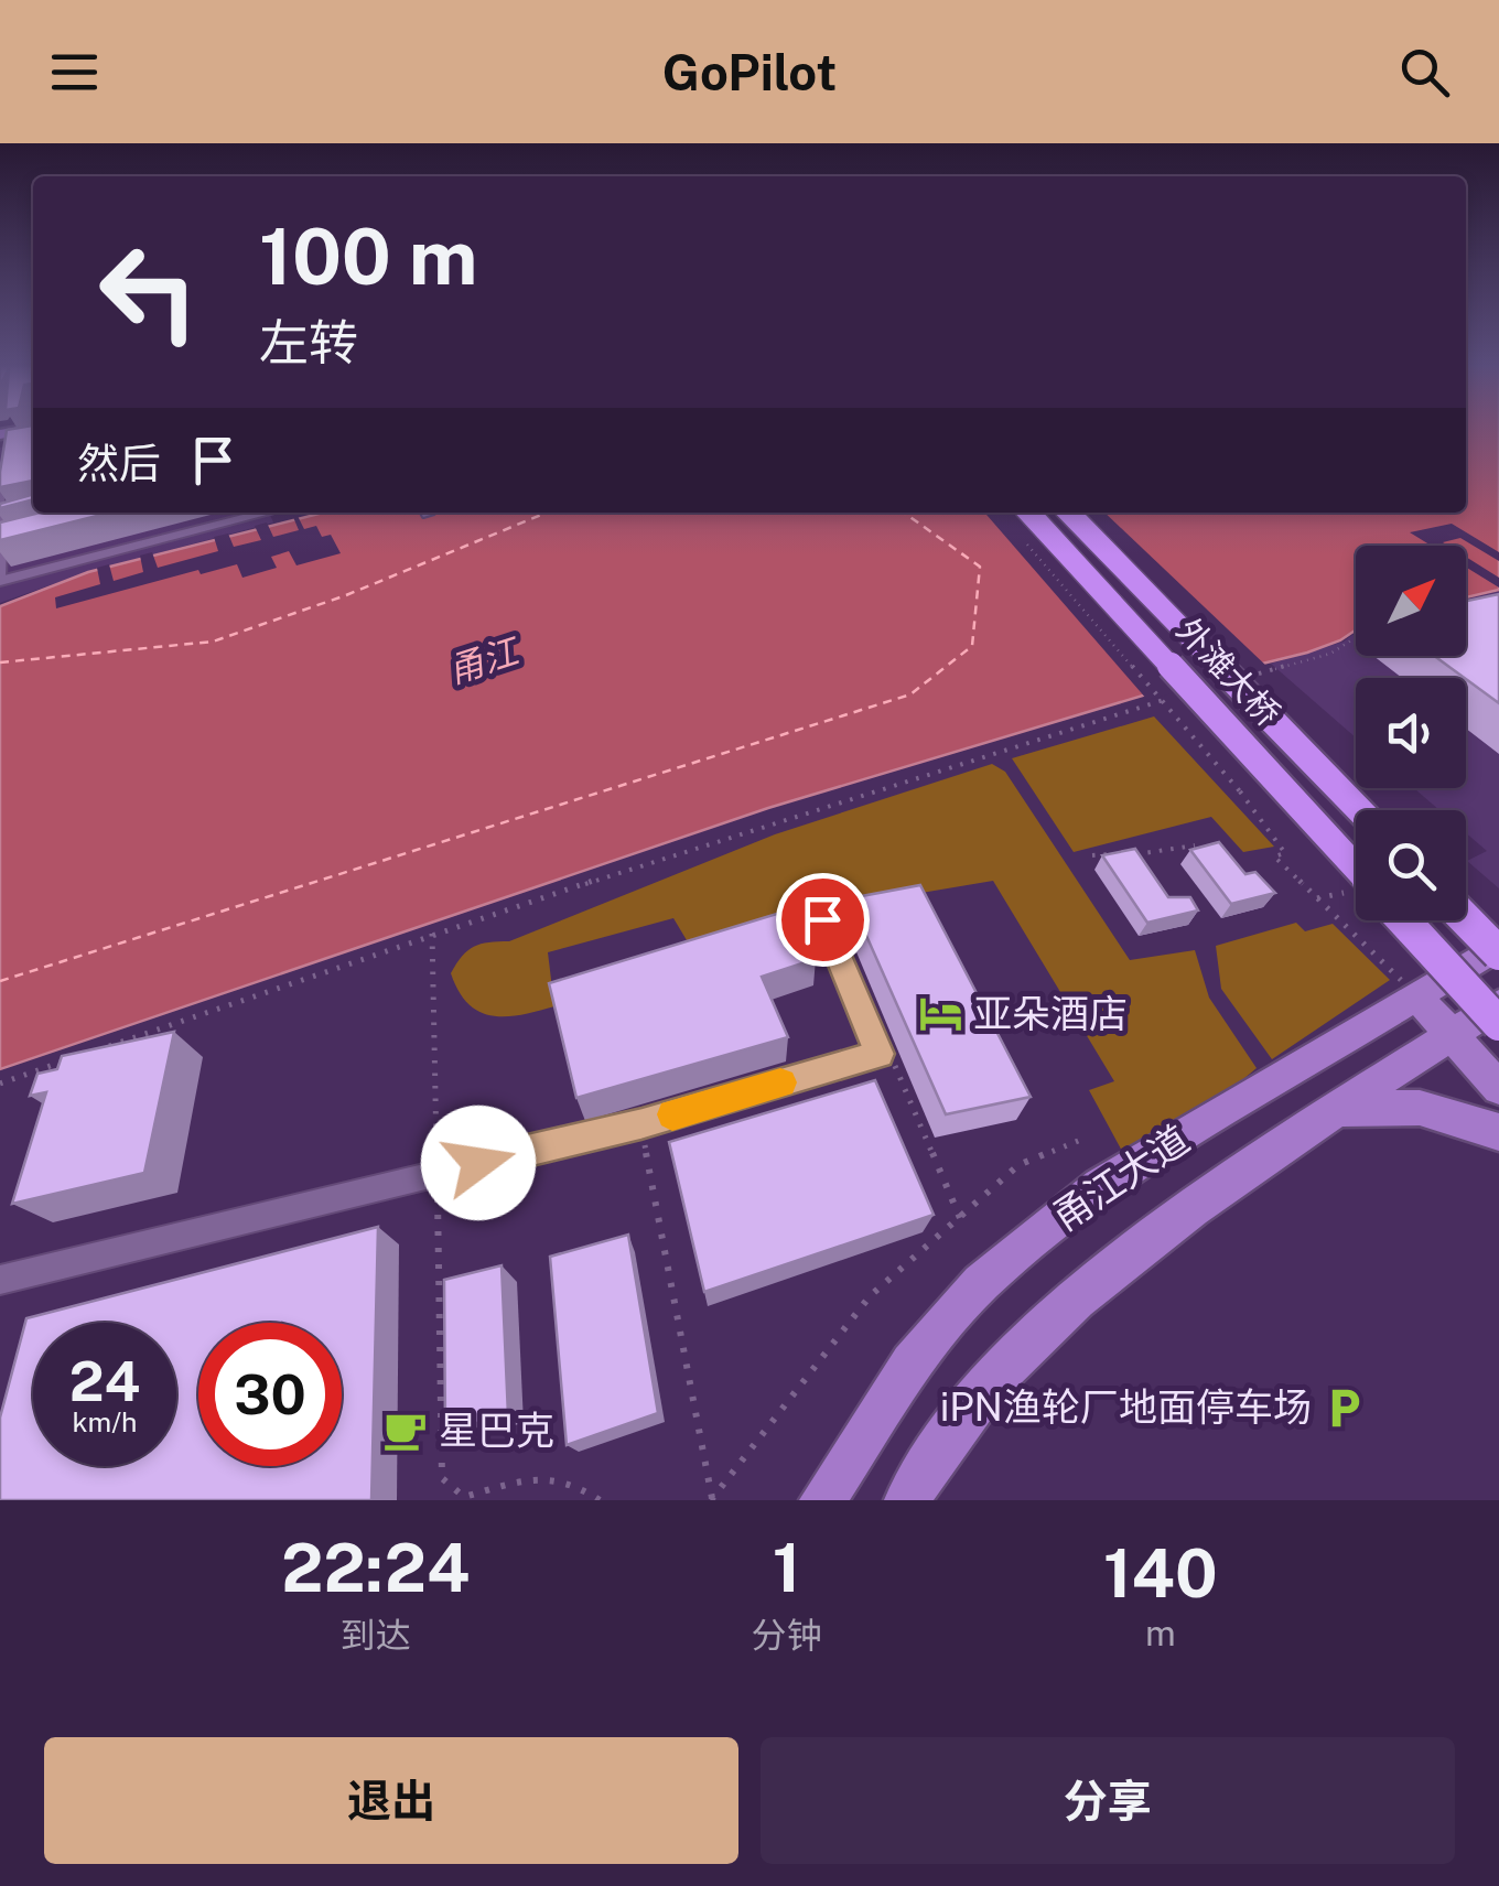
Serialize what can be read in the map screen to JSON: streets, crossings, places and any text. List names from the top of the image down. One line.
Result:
{"streets":{"main road":["外滩大桥"],"street":["甬江大道"]},"water":["甬江"],"places":{"hotel":["亚朵酒店"],"parking":["iPN渔轮厂地面停车场"],"cafe":["星巴克"]},"north":"top right","page":{"header":"GoPilot","turn":["100 m","左转"],"then":"然后","speed":"24 km/h","limit":"30","eta":["22:24","到达","1","分钟","140","m"],"buttons":["退出","分享"]}}
